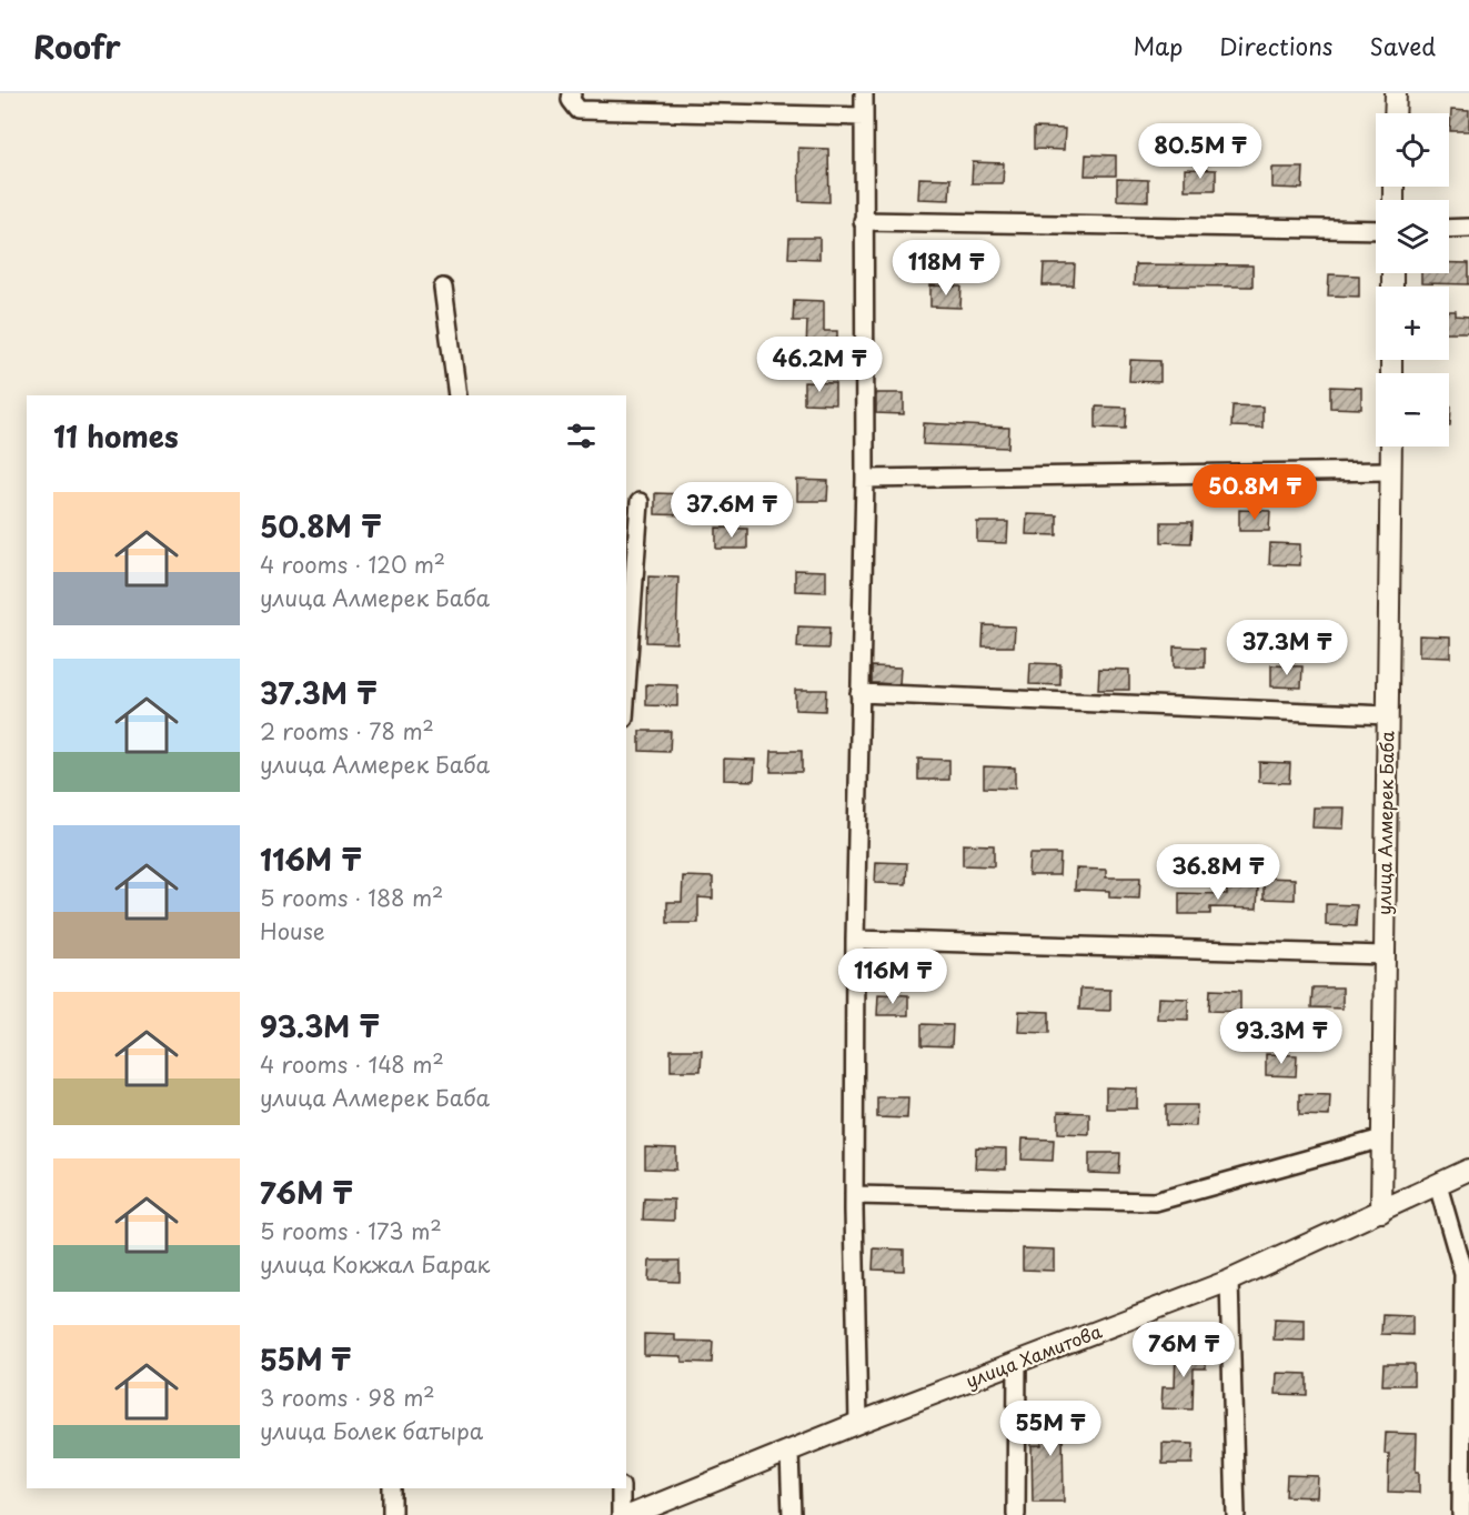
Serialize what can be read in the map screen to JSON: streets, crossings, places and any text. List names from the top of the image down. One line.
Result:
{"streets":{"street":["улица Алмерек Баба","улица Хамитова"]},"crossings":[["улица Алмерек Баба","улица Хамитова"]],"page":{"header":"Roofr","nav":["Map","Directions","Saved"],"map_buttons":["+","−"],"price":["80.5M ₸","118M ₸","46.2M ₸","50.8M ₸","37.6M ₸","37.3M ₸","36.8M ₸","116M ₸","93.3M ₸","76M ₸","55M ₸"],"heading":"11 homes","list":[{"name":"50.8M ₸","note":"4 rooms · 120 m² · улица Алмерек Баба"},{"name":"37.3M ₸","note":"2 rooms · 78 m² · улица Алмерек Баба"},{"name":"116M ₸","note":"5 rooms · 188 m² · House"},{"name":"93.3M ₸","note":"4 rooms · 148 m² · улица Алмерек Баба"},{"name":"76M ₸","note":"5 rooms · 173 m² · улица Кокжал Барак"},{"name":"55M ₸","note":"3 rooms · 98 m² · улица Болек батыра"}]}}
